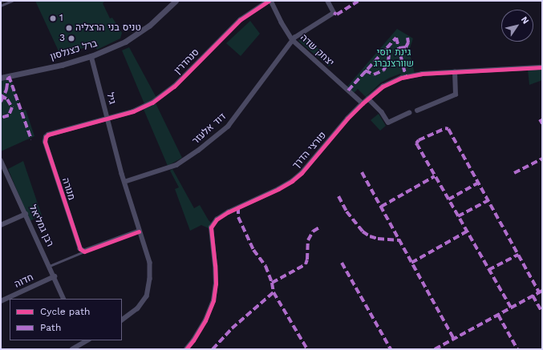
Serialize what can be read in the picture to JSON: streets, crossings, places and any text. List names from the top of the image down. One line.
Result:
{"streets":{"street":["ברל כצנלסון","יצחק שדה","סנהדרין","גיל","דוד אלעזר","פורצי הדרך","מנורה","רבן גמליאל","חדוה"]},"crossings":[["ברל כצנלסון","גיל"],["יצחק שדה","סנהדרין"],["יצחק שדה","דוד אלעזר"],["יצחק שדה","פורצי הדרך"],["סנהדרין","גיל"],["סנהדרין","מנורה"],["גיל","דוד אלעזר"],["גיל","מנורה"],["רבן גמליאל","חדוה"]],"parks":["גינת יוסי שוורצנברג"],"places":["1","טניס בני הרצליה","3"],"legend":["Cycle path","Path"],"north":"top right"}
